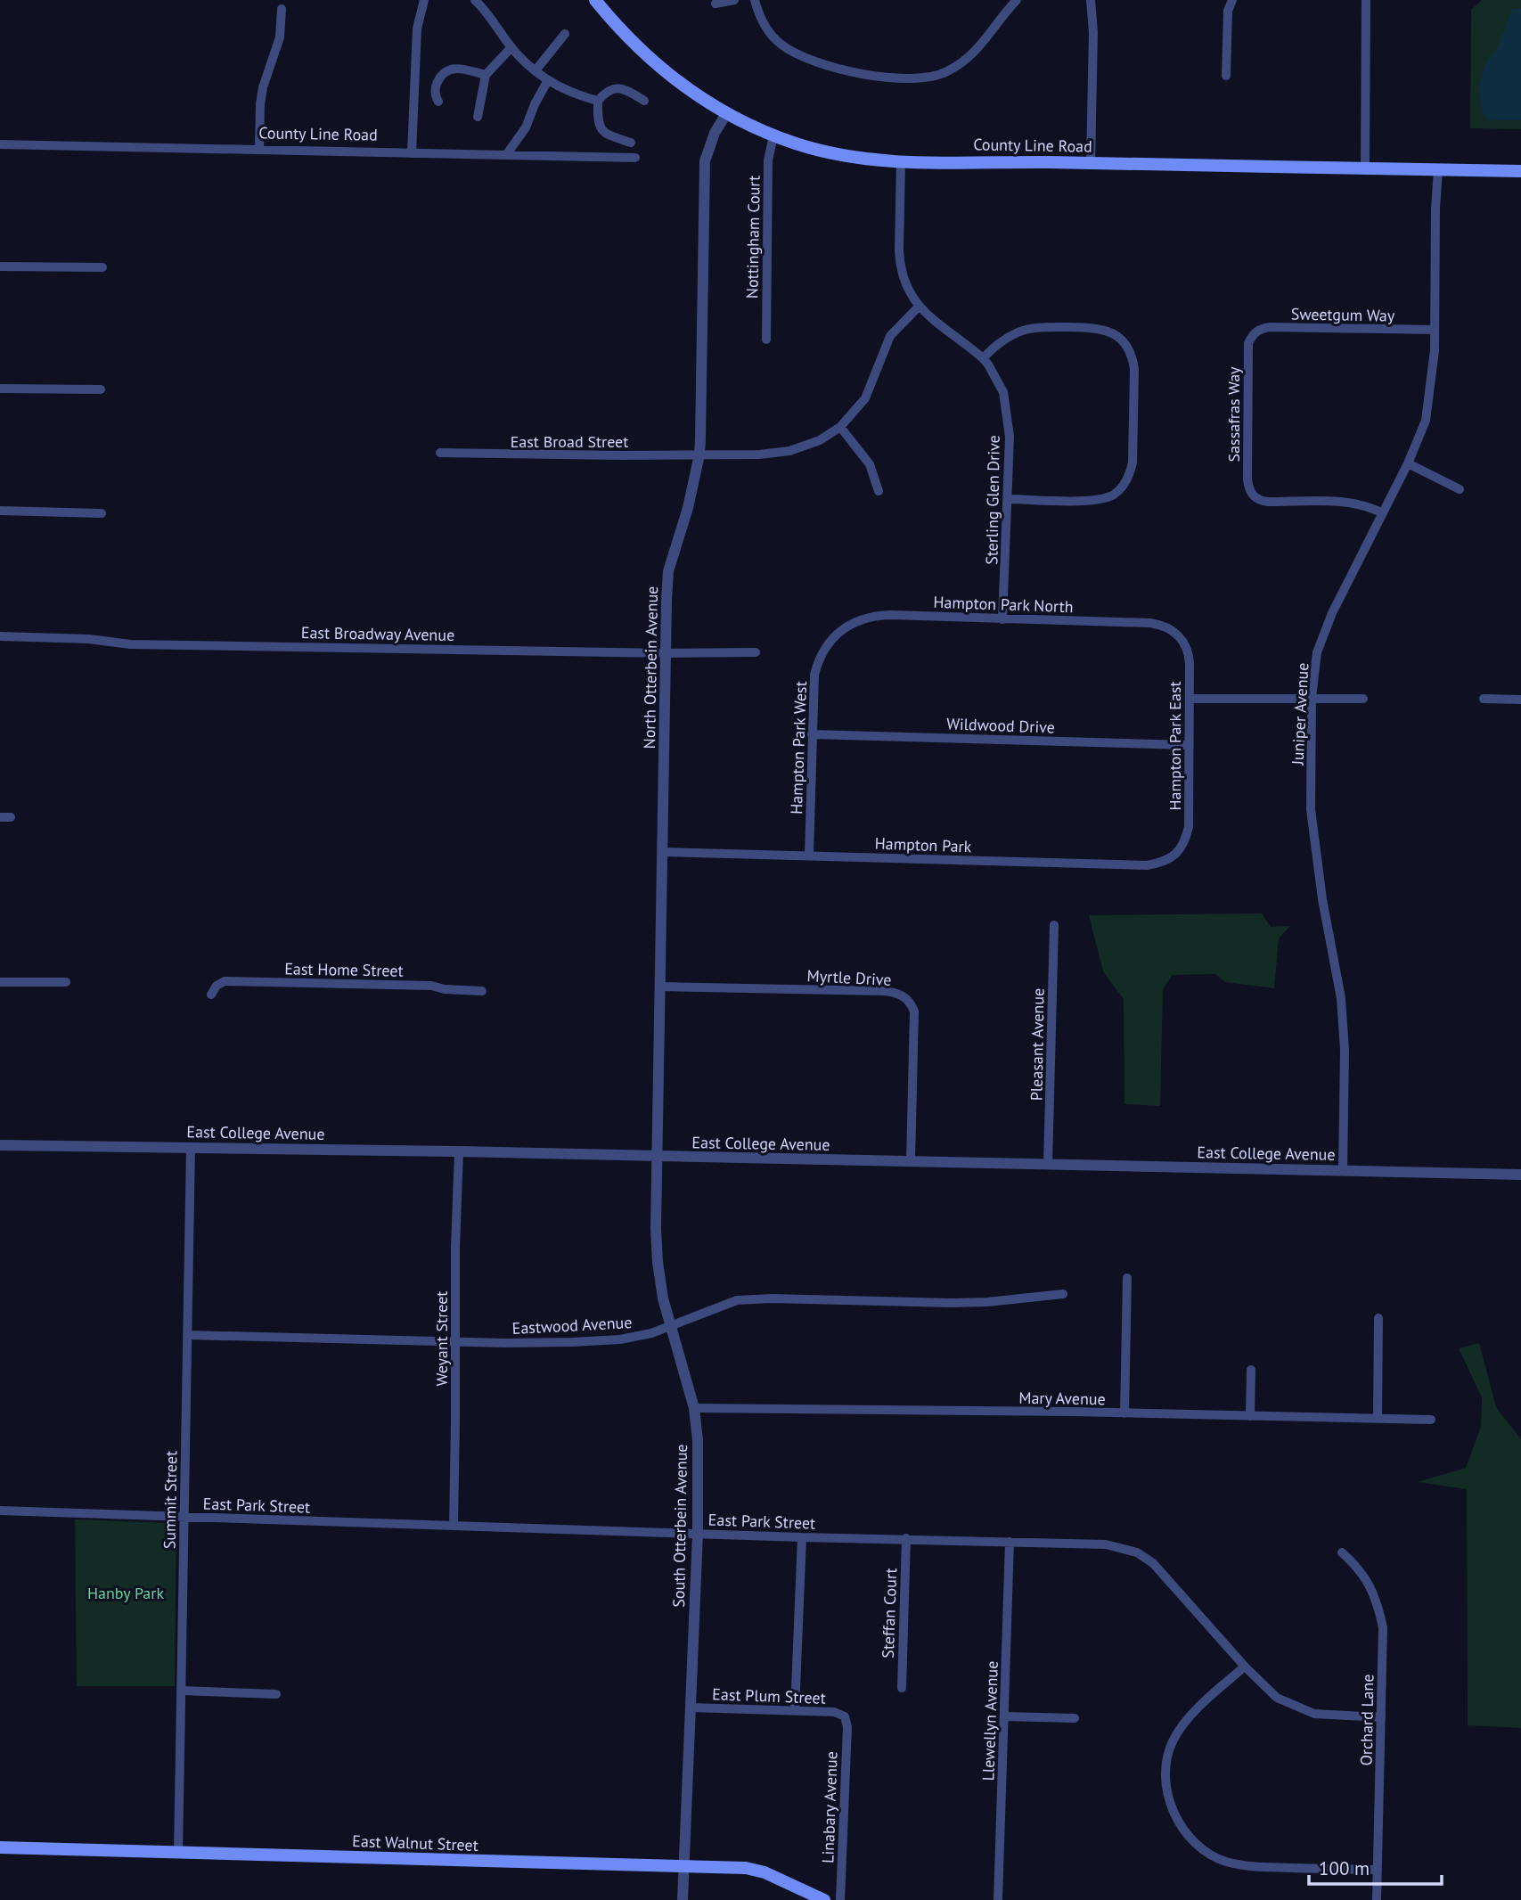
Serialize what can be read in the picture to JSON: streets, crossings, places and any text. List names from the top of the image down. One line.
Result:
{"streets":{"main road":["County Line Road","East Walnut Street"],"street":["Nottingham Court","Sweetgum Way","Sassafras Way","East Broad Street","Sterling Glen Drive","Hampton Park North","East Broadway Avenue","North Otterbein Avenue","Juniper Avenue","Wildwood Drive","Hampton Park East","Hampton Park West","Hampton Park","East Home Street","Myrtle Drive","Pleasant Avenue","East College Avenue","Eastwood Avenue","Weyant Street","Mary Avenue","Summit Street","East Park Street","South Otterbein Avenue","Steffan Court","East Plum Street","Orchard Lane","Llewellyn Avenue","Linabary Avenue"]},"crossings":[["County Line Road","Nottingham Court"],["County Line Road","Sterling Glen Drive"],["County Line Road","North Otterbein Avenue"],["County Line Road","Juniper Avenue"],["Sweetgum Way","Sassafras Way"],["Sweetgum Way","Juniper Avenue"],["Sassafras Way","Juniper Avenue"],["East Broad Street","Sterling Glen Drive"],["East Broad Street","North Otterbein Avenue"],["Sterling Glen Drive","Hampton Park North"],["Hampton Park North","Hampton Park East"],["Hampton Park North","Hampton Park West"],["East Broadway Avenue","North Otterbein Avenue"],["North Otterbein Avenue","Hampton Park"],["North Otterbein Avenue","Myrtle Drive"],["North Otterbein Avenue","East College Avenue"],["North Otterbein Avenue","South Otterbein Avenue"],["Juniper Avenue","East College Avenue"],["Wildwood Drive","Hampton Park East"],["Wildwood Drive","Hampton Park West"],["Hampton Park East","Hampton Park"],["Hampton Park West","Hampton Park"],["Myrtle Drive","East College Avenue"],["Pleasant Avenue","East College Avenue"],["East College Avenue","Weyant Street"],["East College Avenue","Summit Street"],["East College Avenue","South Otterbein Avenue"],["Eastwood Avenue","Weyant Street"],["Eastwood Avenue","Summit Street"],["Eastwood Avenue","South Otterbein Avenue"],["Weyant Street","East Park Street"],["Mary Avenue","South Otterbein Avenue"],["Summit Street","East Park Street"],["Summit Street","East Walnut Street"],["East Park Street","South Otterbein Avenue"],["East Park Street","Steffan Court"],["East Park Street","Orchard Lane"],["East Park Street","Llewellyn Avenue"],["South Otterbein Avenue","East Plum Street"],["South Otterbein Avenue","East Walnut Street"],["East Plum Street","Linabary Avenue"]],"parks":["Hanby Park"],"scale_bar":"100 m"}
